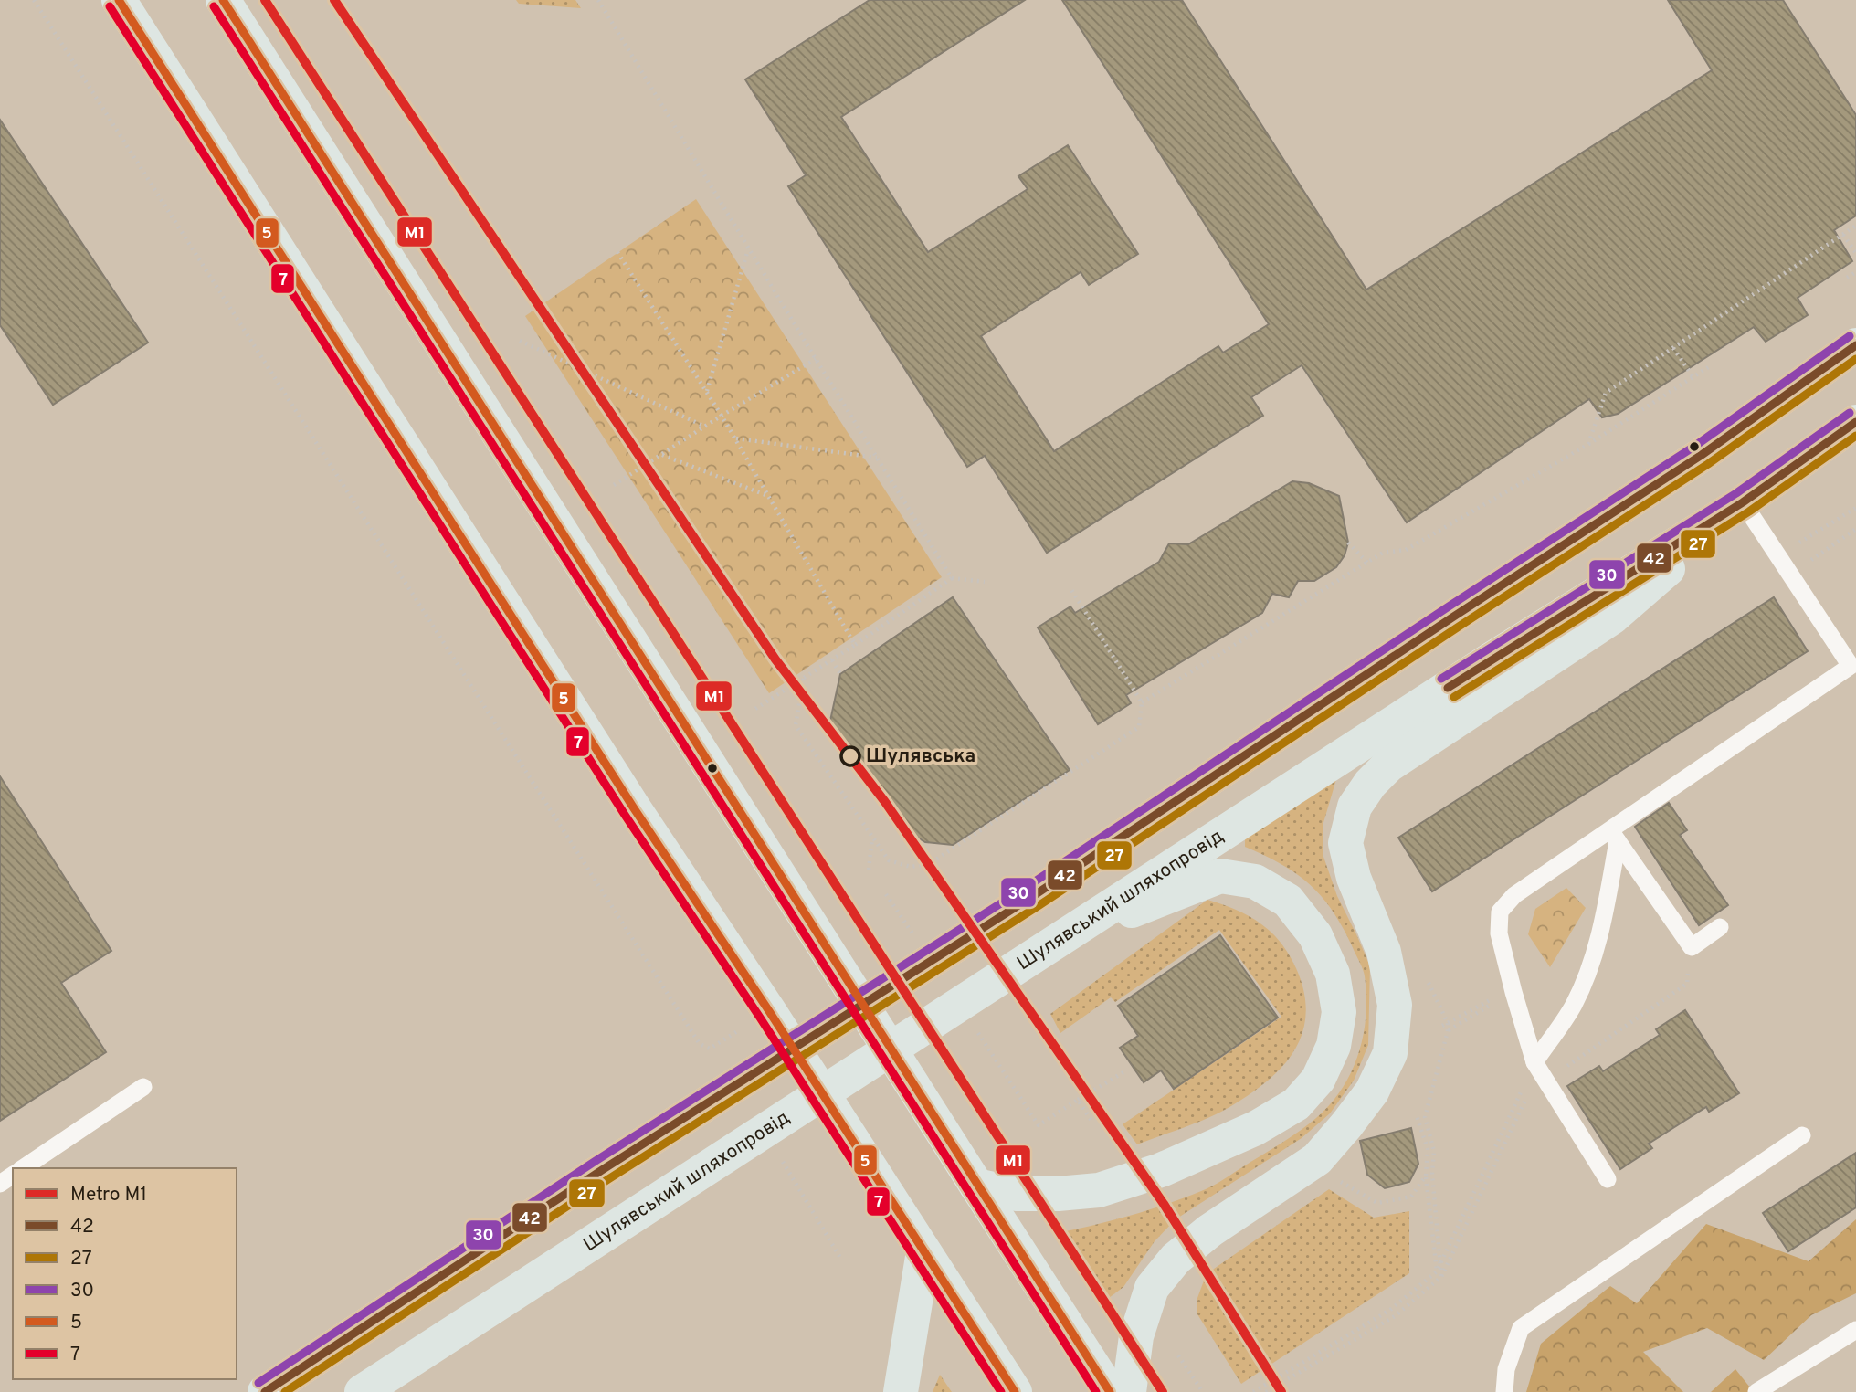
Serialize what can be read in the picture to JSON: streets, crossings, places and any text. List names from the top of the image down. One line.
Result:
{"streets":{"main road":["Шулявський шляхопровід"]},"places":["Шулявська"],"lines":["metro line M1","transit line 5","transit line 7","transit line 30","transit line 42","transit line 27"],"legend":["Metro M1","42","27","30","5","7"]}
